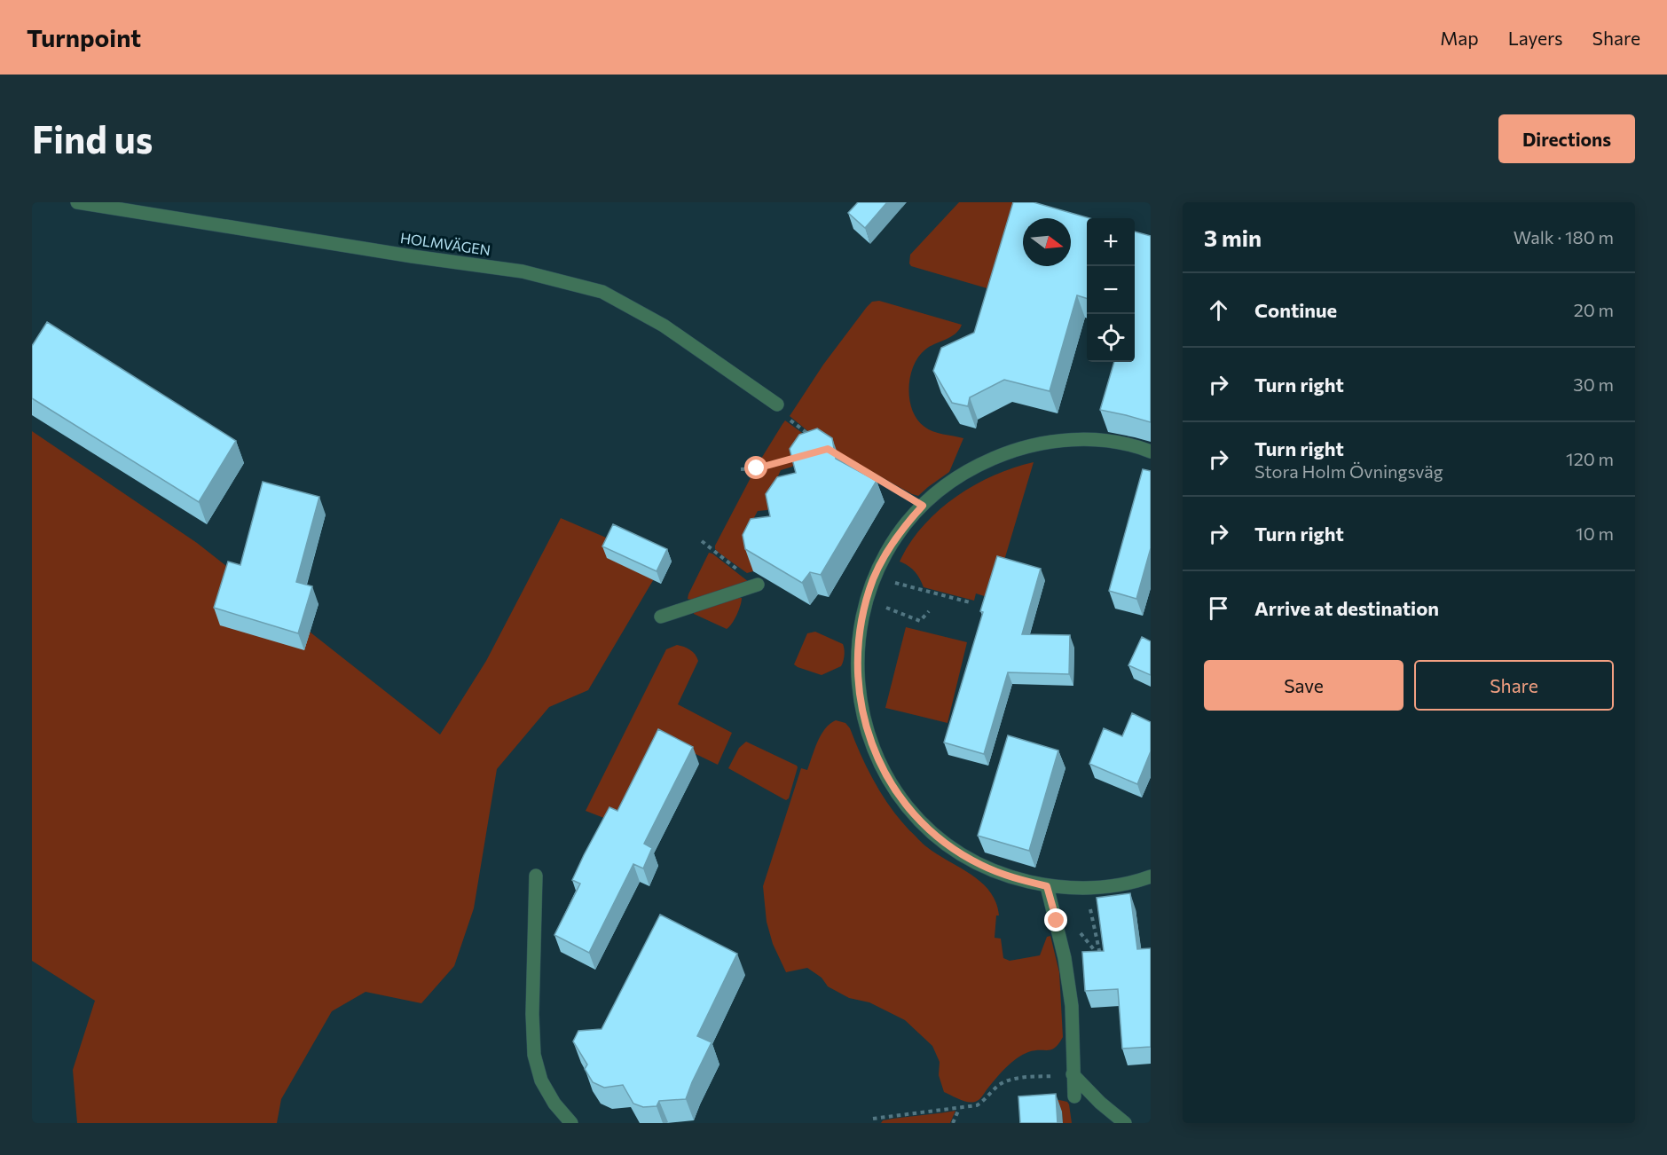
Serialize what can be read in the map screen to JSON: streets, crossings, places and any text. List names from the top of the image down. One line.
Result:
{"streets":{"street":["HOLMVÄGEN"]},"north":"right","page":{"header":"Turnpoint","nav":["Map","Layers","Share"],"buttons":["Directions",["Save","Share"]],"title":"Find us","heading":["3 min","Walk · 180 m"],"map_buttons":["+","−"],"list":[["Continue","20 m"],["Turn right","30 m"],["Turn right","Stora Holm Övningsväg","120 m"],["Turn right","10 m"],"Arrive at destination"]}}
